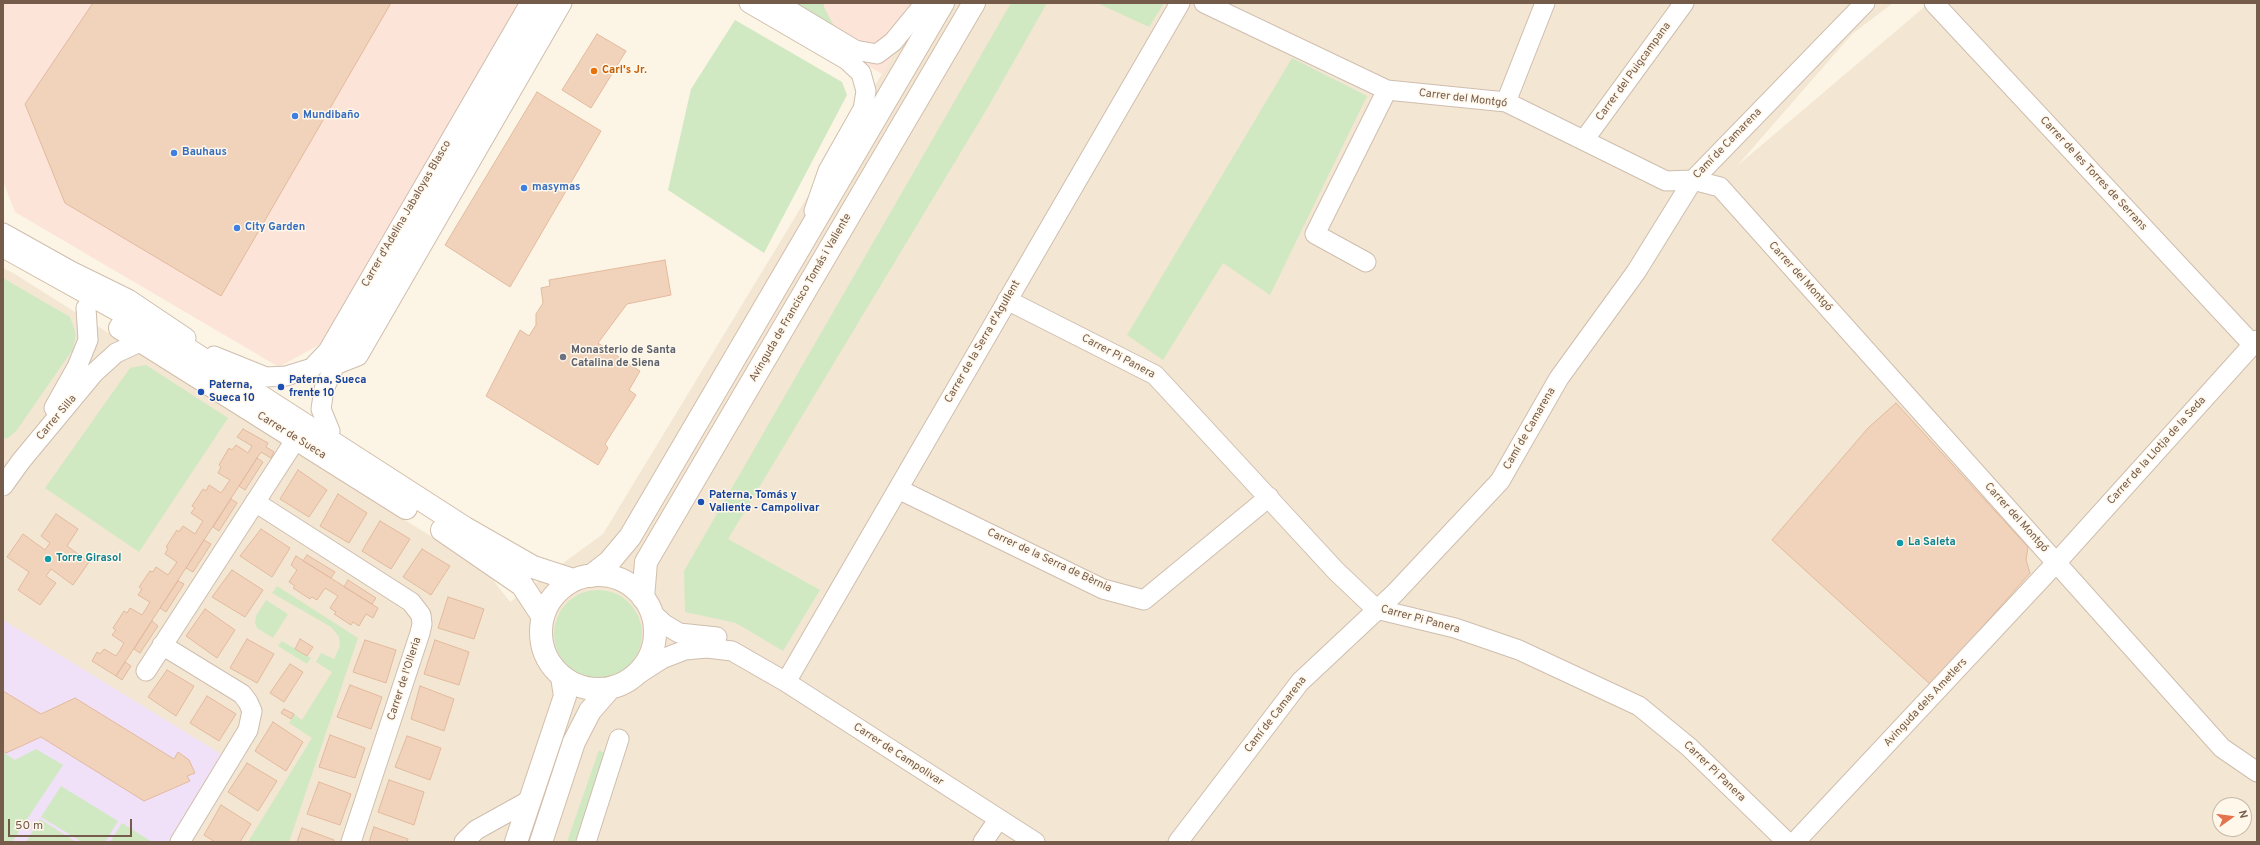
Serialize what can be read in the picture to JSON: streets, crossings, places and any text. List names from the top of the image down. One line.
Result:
{"streets":{"main road":["Avinguda de Francisco Tomás i Valiente","Carrer de Sueca"],"street":["Carrer del Puigcampana","Carrer del Montgó","Camí de Camarena","Carrer de les Torres de Serrans","Carrer d'Adelina Jabaloyas Blasco","Carrer de la Serra d'Agullent","Carrer Pi Panera","Carrer Silla","Carrer de la Llotja de la Seda","Carrer de la Serra de Bèrnia","Carrer de l'Olleria","Avinguda dels Ametlers","Carrer de Campolivar"]},"crossings":[["Carrer del Puigcampana","Carrer del Montgó"],["Carrer del Montgó","Camí de Camarena"],["Carrer del Montgó","Carrer de la Llotja de la Seda"],["Carrer del Montgó","Avinguda dels Ametlers"],["Camí de Camarena","Carrer Pi Panera"],["Carrer de les Torres de Serrans","Carrer de la Llotja de la Seda"],["Carrer d'Adelina Jabaloyas Blasco","Carrer de Sueca"],["Avinguda de Francisco Tomás i Valiente","Carrer de Sueca"],["Avinguda de Francisco Tomás i Valiente","Carrer de Campolivar"],["Carrer de la Serra d'Agullent","Carrer Pi Panera"],["Carrer de la Serra d'Agullent","Carrer de la Serra de Bèrnia"],["Carrer de la Serra d'Agullent","Carrer de Campolivar"],["Carrer Pi Panera","Carrer de la Serra de Bèrnia"],["Carrer Silla","Carrer de Sueca"],["Carrer de Sueca","Carrer de Campolivar"],["Carrer de la Llotja de la Seda","Avinguda dels Ametlers"]],"places":["Carl's Jr.","Mundibaño","Bauhaus","masymas","City Garden","Monasterio de Santa Catalina de Siena","Paterna, Sueca frente 10","Paterna, Sueca 10","Paterna, Tomás y Valiente - Campolivar","La Saleta","Torre Girasol"],"scale_bar":"50 m","north":"right"}
